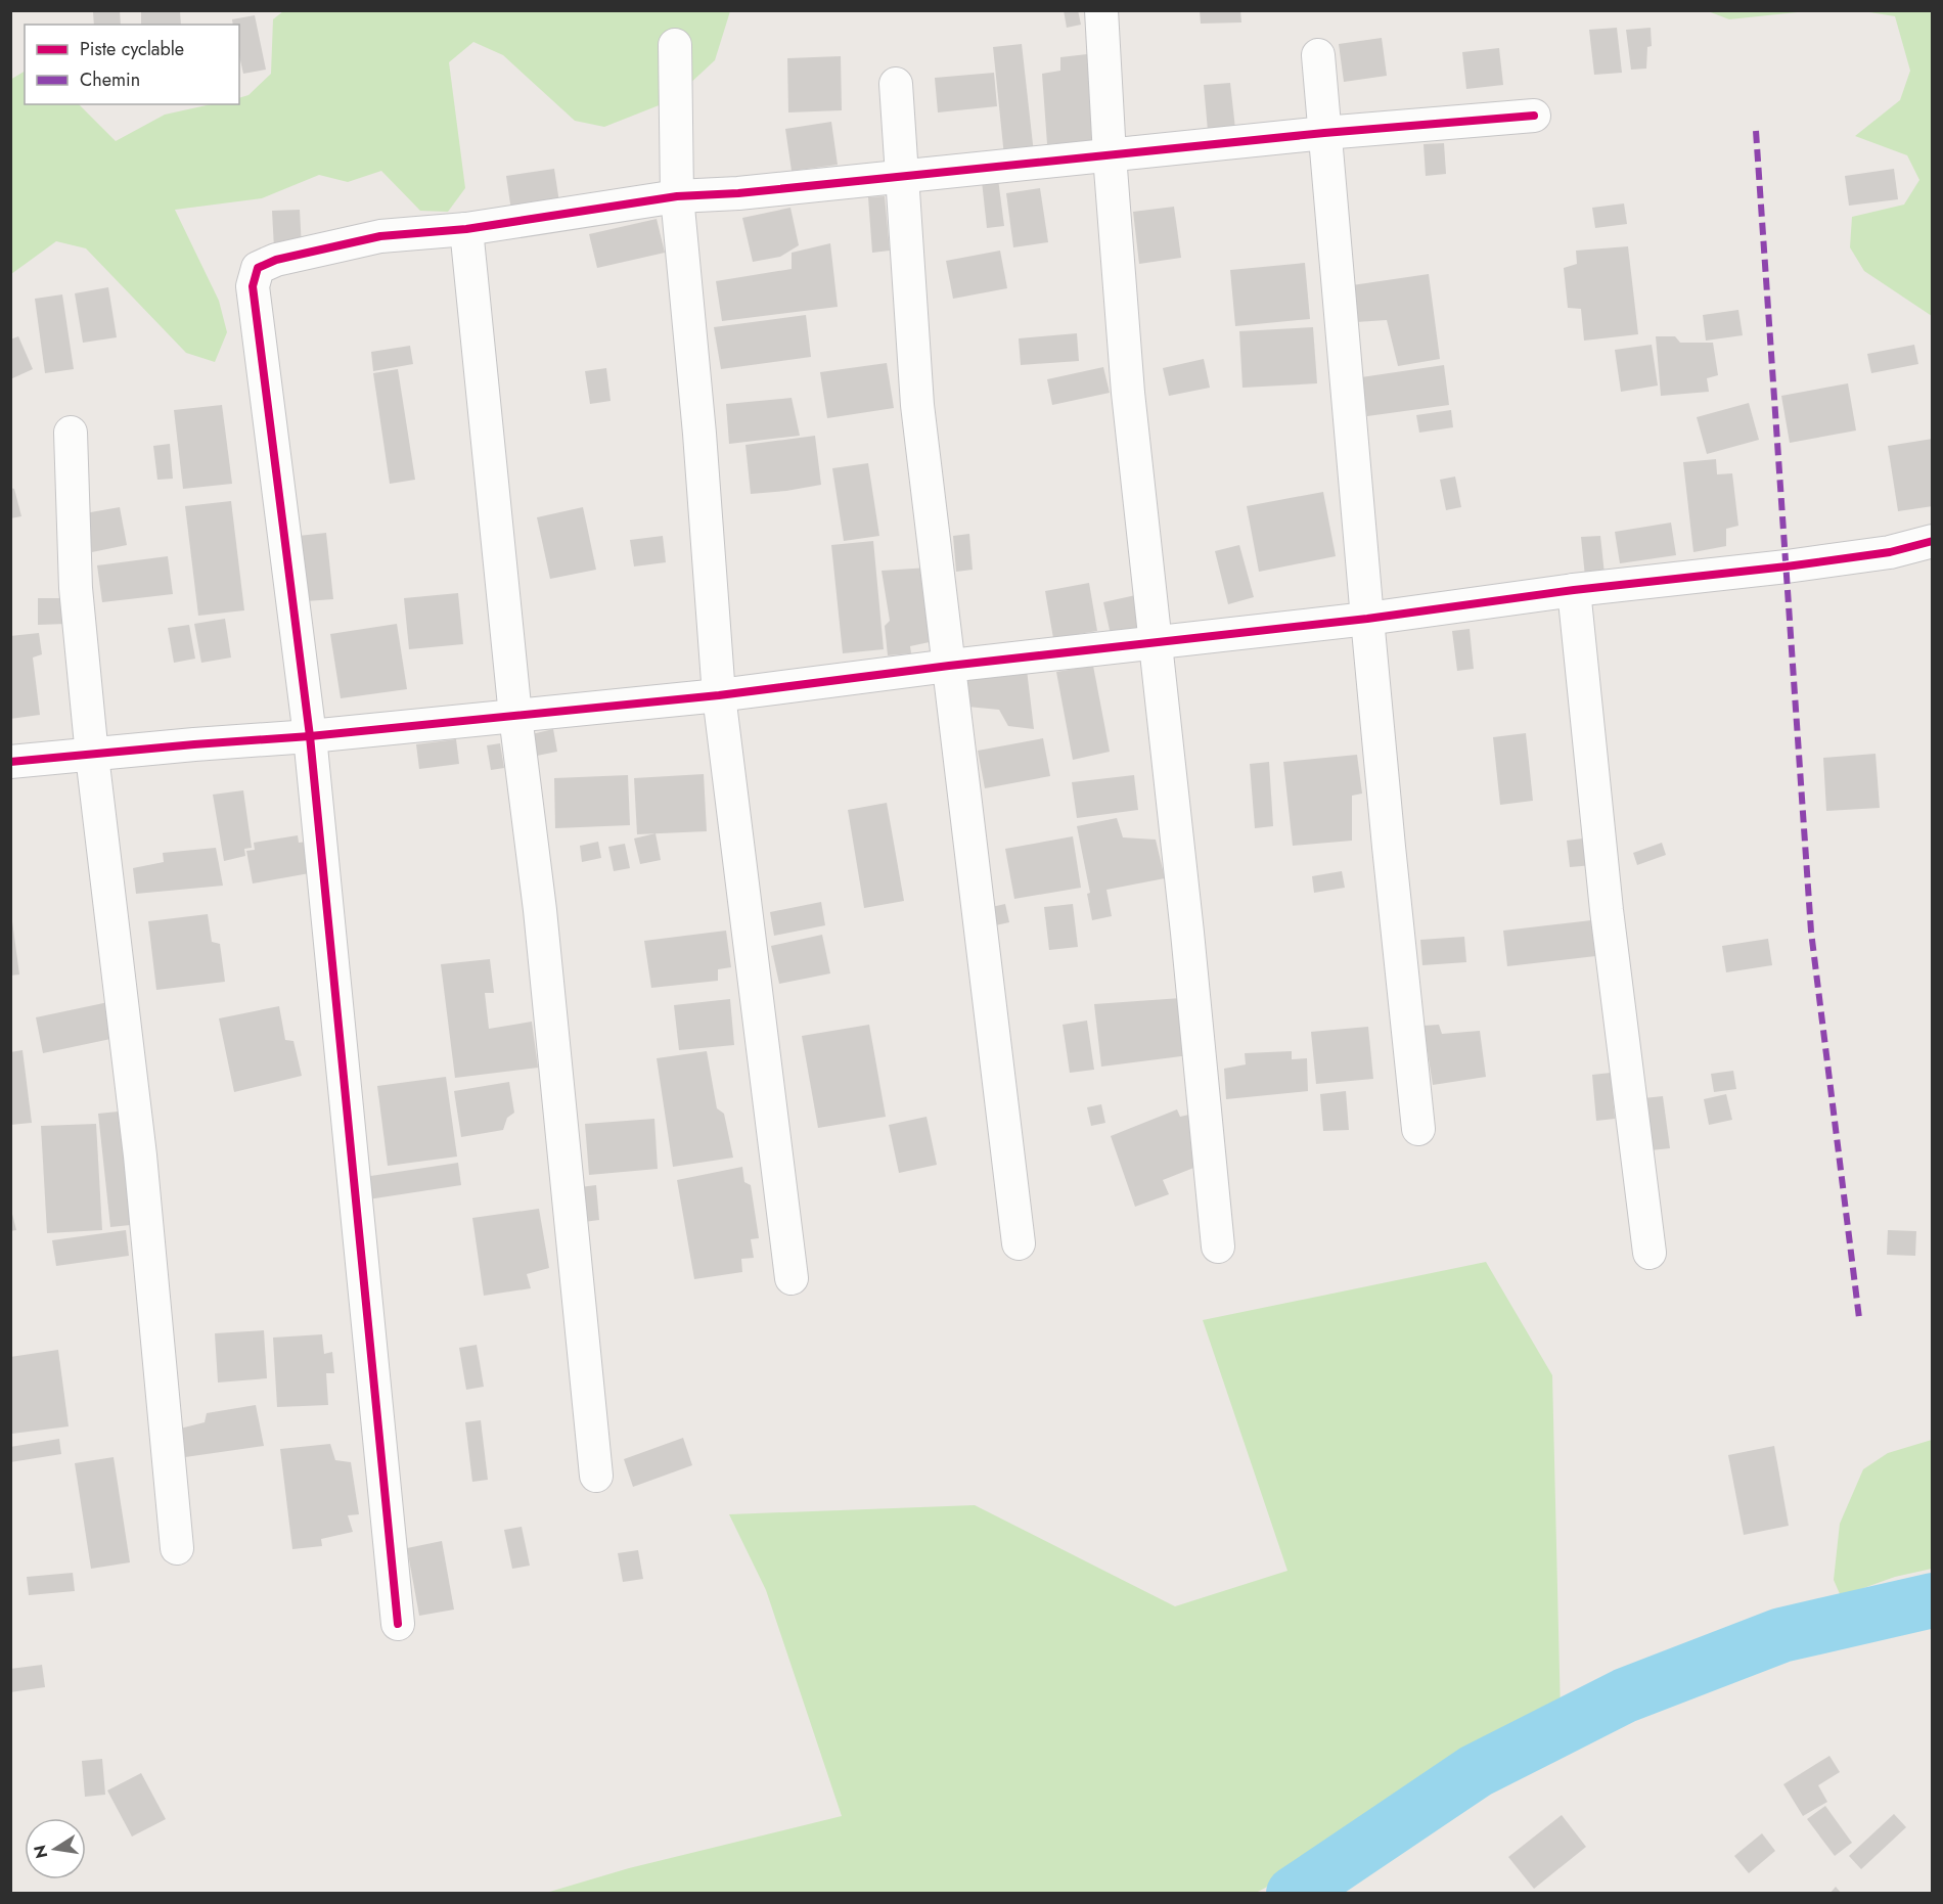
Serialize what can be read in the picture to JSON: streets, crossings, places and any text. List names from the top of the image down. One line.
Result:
{"legend":["Piste cyclable","Chemin"],"north":"left"}
